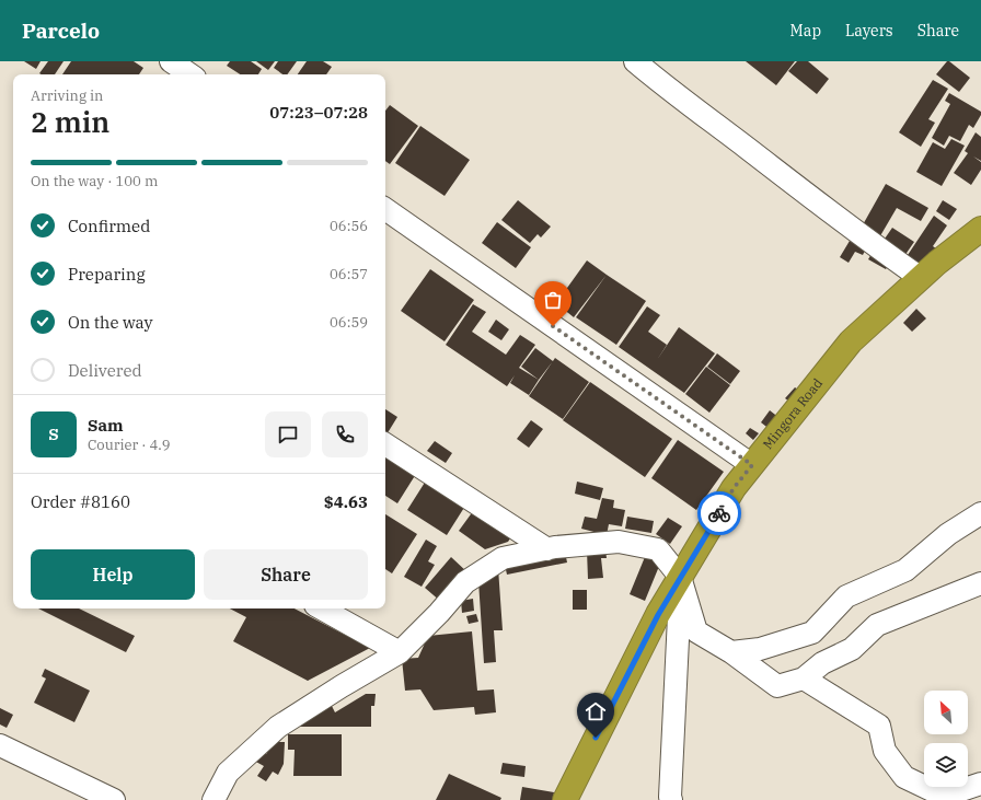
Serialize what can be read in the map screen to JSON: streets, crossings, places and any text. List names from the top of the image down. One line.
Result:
{"streets":{"highway":["Mingora Road"]},"north":"top left","page":{"header":"Parcelo","nav":["Map","Layers","Share"],"heading":["2 min","Arriving in","07:23–07:28"],"panel":["Sam","Courier · 4.9","Order #8160","$4.63"],"bar":"On the way · 100 m","list":[["Confirmed","06:56"],["Preparing","06:57"],["On the way","06:59"],"Delivered"],"round":"S","buttons":["Help","Share"]}}
